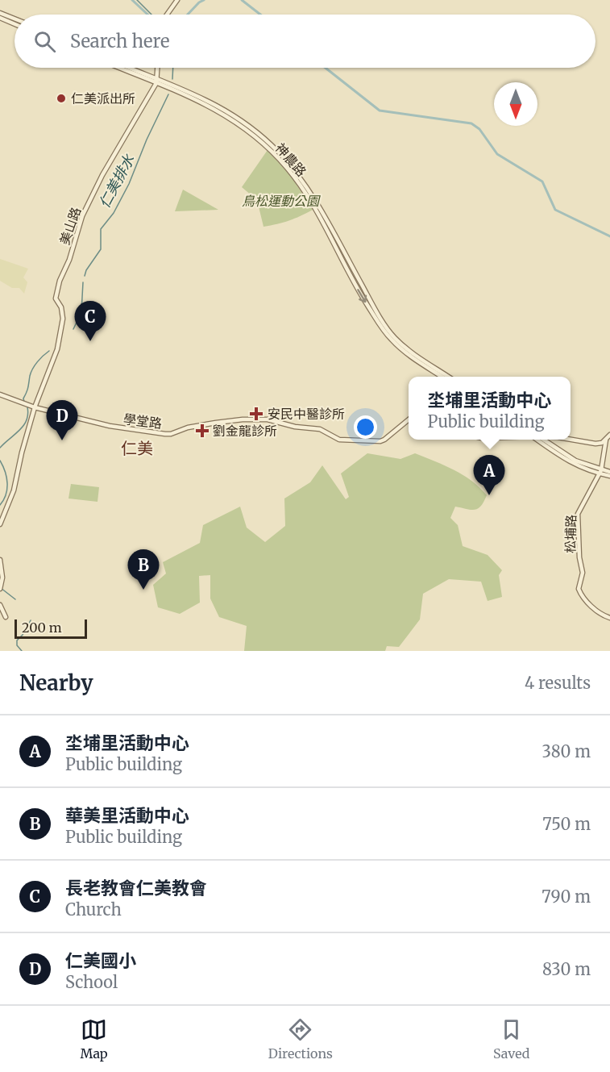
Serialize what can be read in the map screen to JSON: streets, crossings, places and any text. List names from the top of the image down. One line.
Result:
{"streets":{"street":["神農路","美山路","學堂路","松埔路"]},"crossings":[["神農路","美山路"],["美山路","學堂路"]],"districts":["仁美"],"water":["仁美排水"],"parks":["鳥松運動公園"],"places":{"other":["仁美派出所"],"health":["安民中醫診所","劉金龍診所"]},"scale_bar":"200 m","north":"bottom","page":{"search":"Search here","pins":["C","D","A","B"],"popup":["坔埔里活動中心","Public building"],"scale":"200 m","heading":["Nearby","4 results"],"list":[{"mark":"A","name":"坔埔里活動中心","note":"Public building","value":"380 m"},{"mark":"B","name":"華美里活動中心","note":"Public building","value":"750 m"},{"mark":"C","name":"長老教會仁美教會","note":"Church","value":"790 m"},{"mark":"D","name":"仁美國小","note":"School","value":"830 m"}],"nav":["Map","Directions","Saved"]}}
